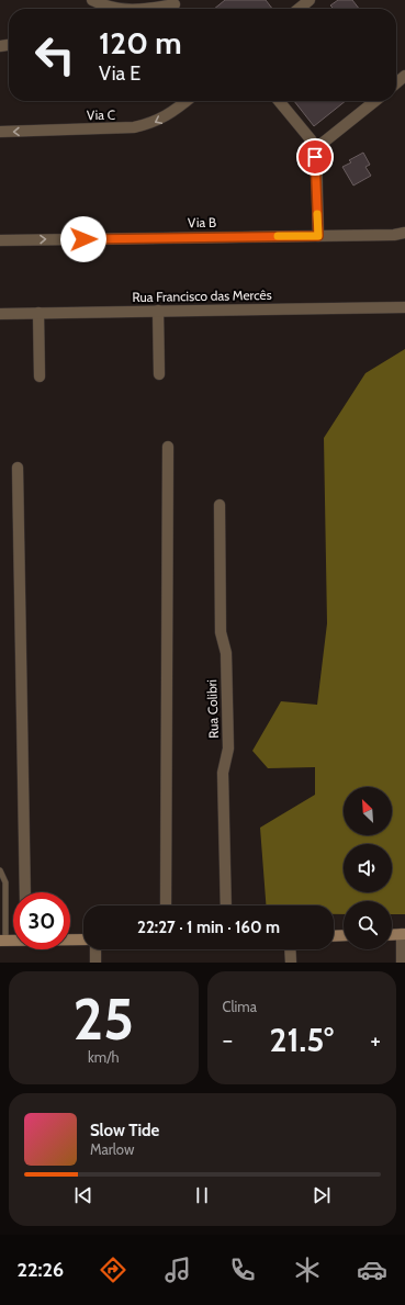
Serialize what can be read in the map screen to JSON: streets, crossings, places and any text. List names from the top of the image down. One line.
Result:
{"streets":{"street":["Via C","Via B","Rua Francisco das Mercês","Rua Colibri"]},"one_way":["Via C","Via B"],"north":"top left","page":{"turn":["120 m","Via E"],"limit":"30","trip":"22:27 · 1 min · 160 m","tile":[["25","km/h"],"Clima"],"heat":["−","21.5°","+"],"song":["Slow Tide","Marlow"],"tabs":"22:26"}}
